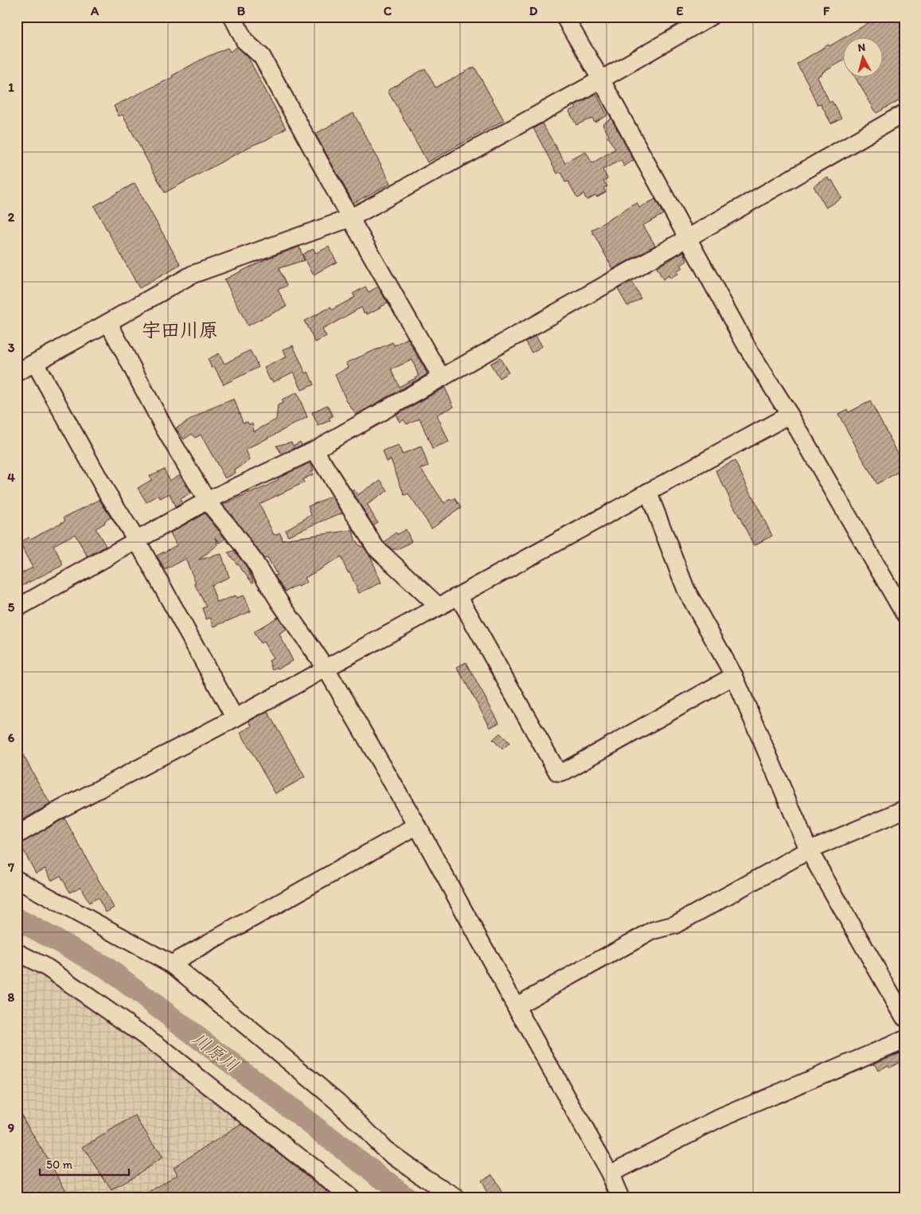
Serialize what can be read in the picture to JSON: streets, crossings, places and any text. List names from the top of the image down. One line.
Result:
{"districts":["宇田川原"],"water":["川原川"],"scale_bar":"50 m","north":"top","grid":{"columns":["A","B","C","D","E","F"],"rows":["1","2","3","4","5","6","7","8","9"]}}
